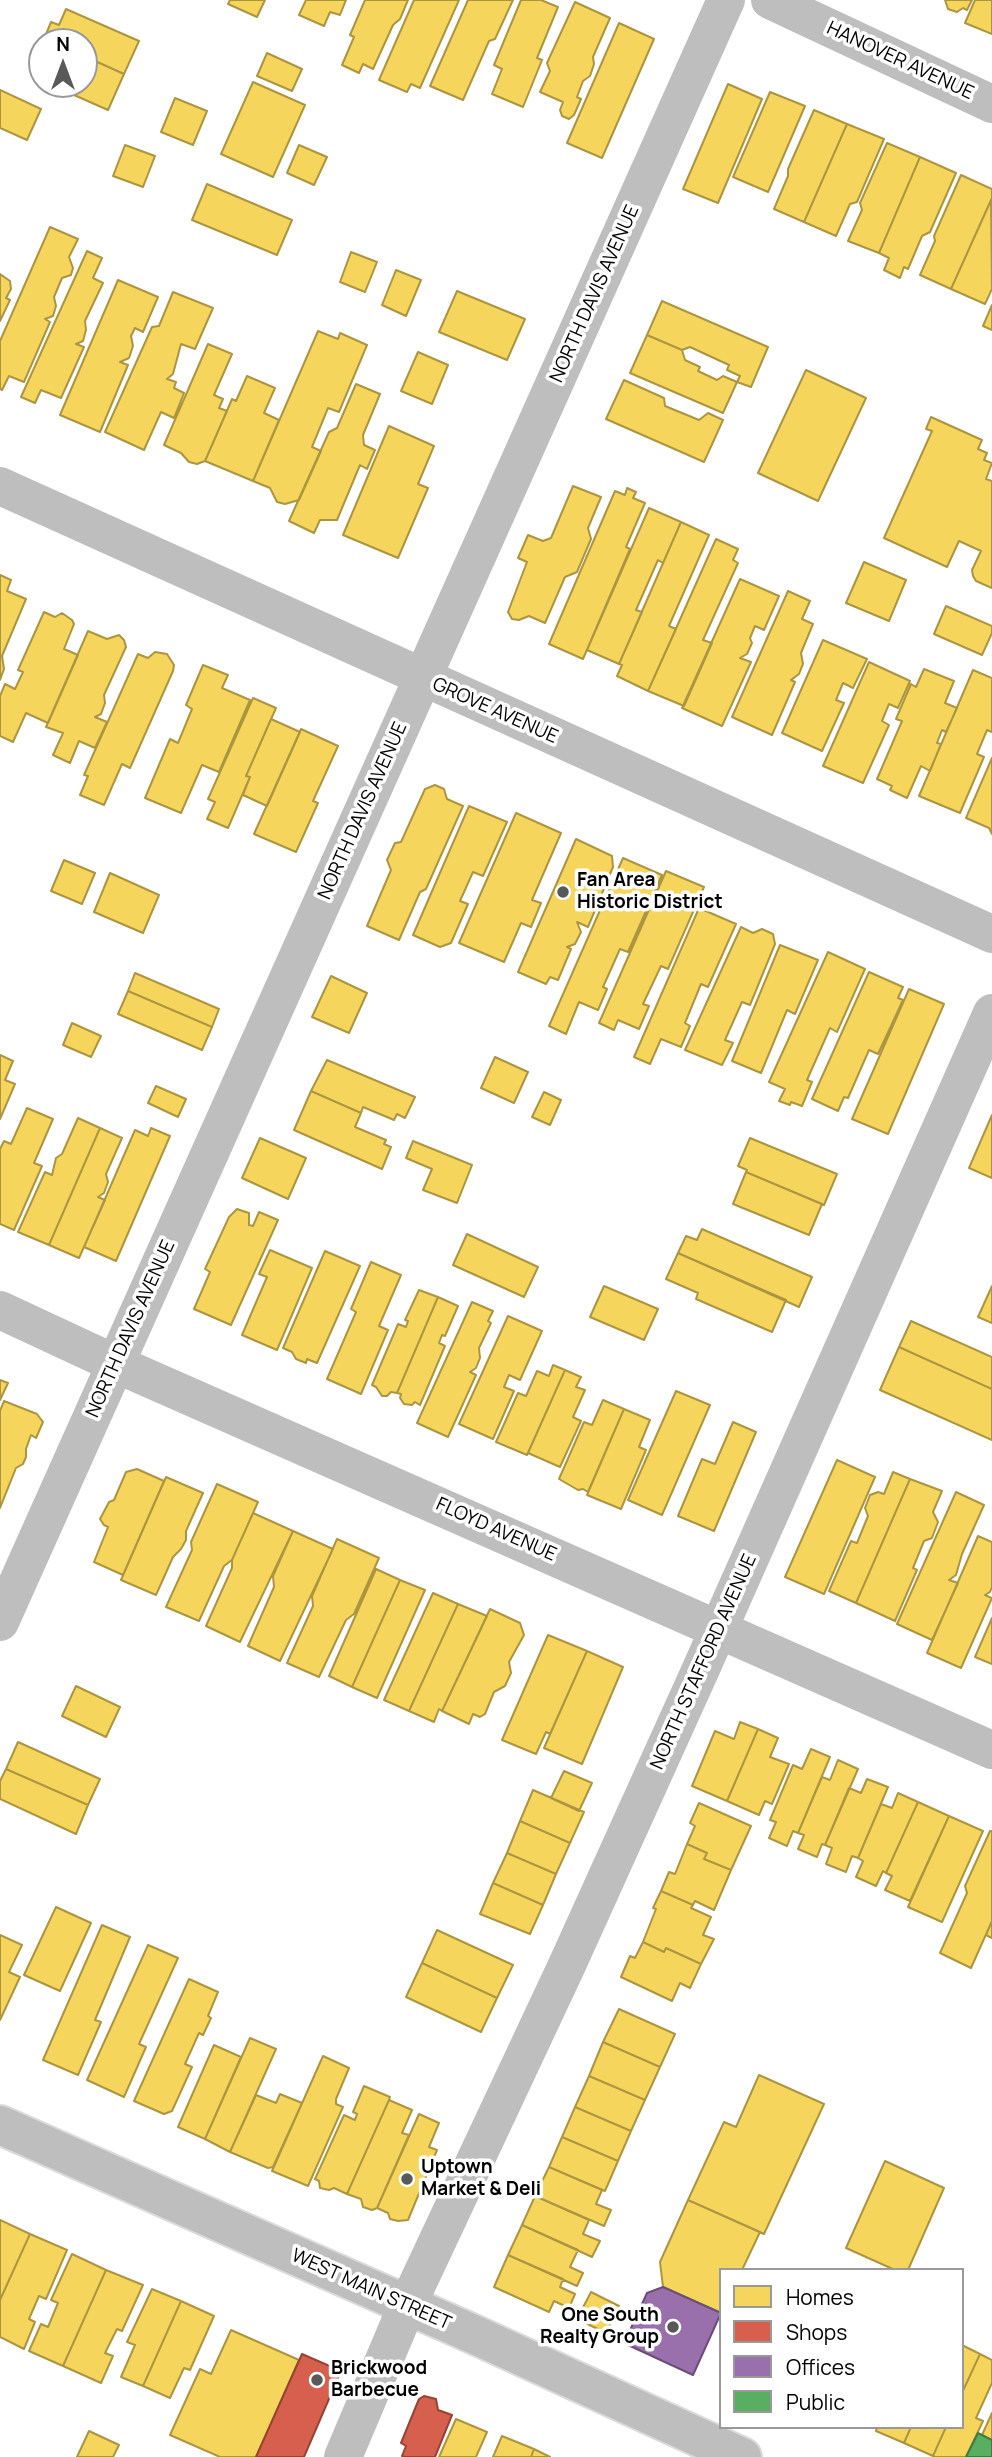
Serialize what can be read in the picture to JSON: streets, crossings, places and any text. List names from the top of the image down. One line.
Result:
{"streets":{"street":["HANOVER AVENUE","NORTH DAVIS AVENUE","GROVE AVENUE","FLOYD AVENUE","NORTH STAFFORD AVENUE","WEST MAIN STREET"]},"crossings":[["NORTH DAVIS AVENUE","GROVE AVENUE"],["NORTH DAVIS AVENUE","FLOYD AVENUE"],["FLOYD AVENUE","NORTH STAFFORD AVENUE"],["NORTH STAFFORD AVENUE","WEST MAIN STREET"]],"places":["Fan Area Historic District","Uptown Market & Deli","One South Realty Group","Brickwood Barbecue"],"legend":["Homes","Shops","Offices","Public"],"north":"top"}
